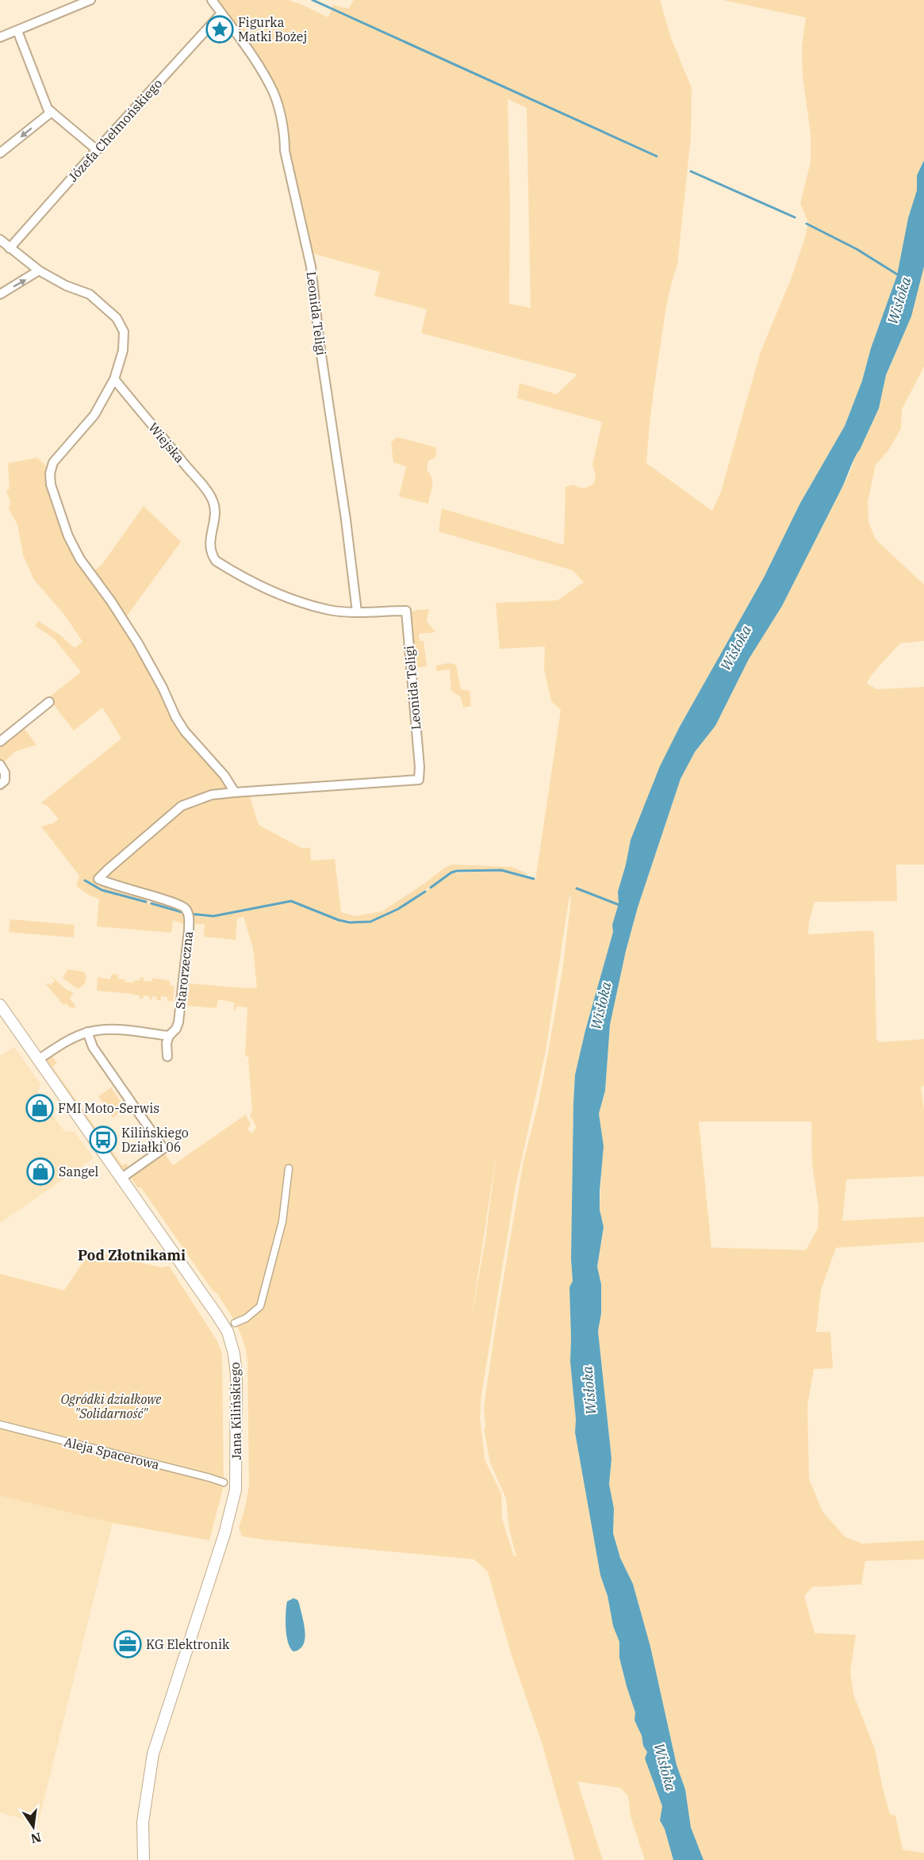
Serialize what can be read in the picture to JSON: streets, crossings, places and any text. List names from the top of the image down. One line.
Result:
{"streets":{"street":["Józefa Chełmońskiego","Leonida Teligi","Wiejska","Starorzeczna","Jana Kilińskiego","Aleja Spacerowa"]},"crossings":[["Józefa Chełmońskiego","Leonida Teligi"],["Leonida Teligi","Wiejska"],["Leonida Teligi","Starorzeczna"]],"districts":["Pod Złotnikami"],"water":["Wisłoka"],"parks":["Ogródki działkowe \"Solidarność\""],"places":{"place":["Figurka Matki Bożej"],"shop":["FMI Moto-Serwis","Sangel"],"bus stop":["Kilińskiego Działki 06"],"office":["KG Elektronik"]},"north":"bottom"}
